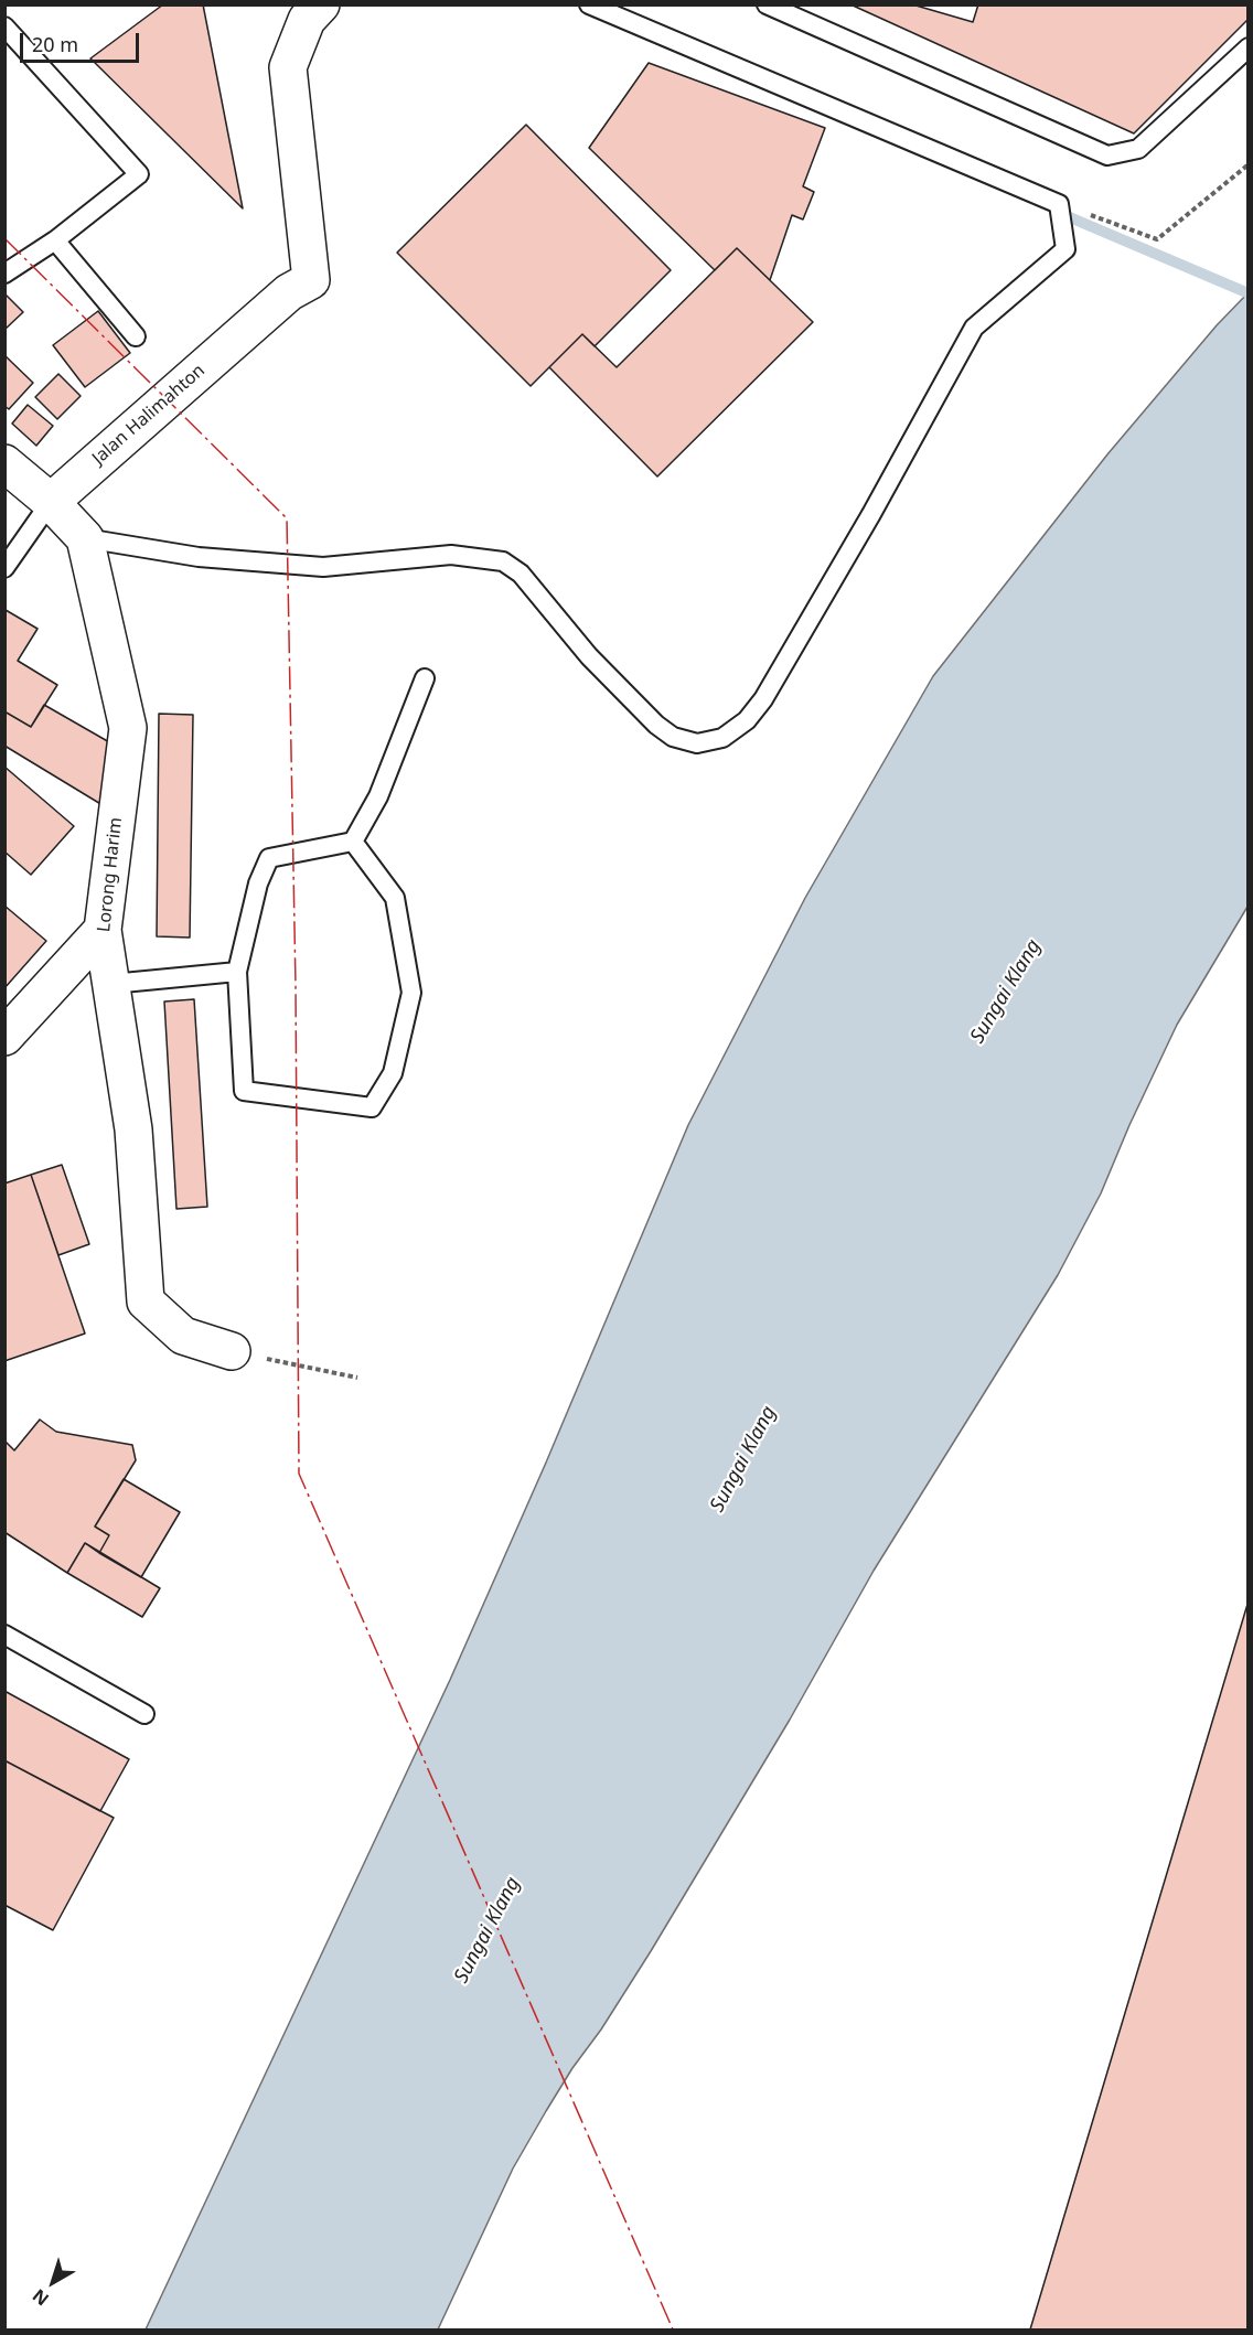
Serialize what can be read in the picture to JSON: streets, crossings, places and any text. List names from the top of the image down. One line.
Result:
{"streets":{"street":["Jalan Halimahton","Lorong Harim"]},"water":["Sungai Klang"],"scale_bar":"20 m","north":"bottom left"}
